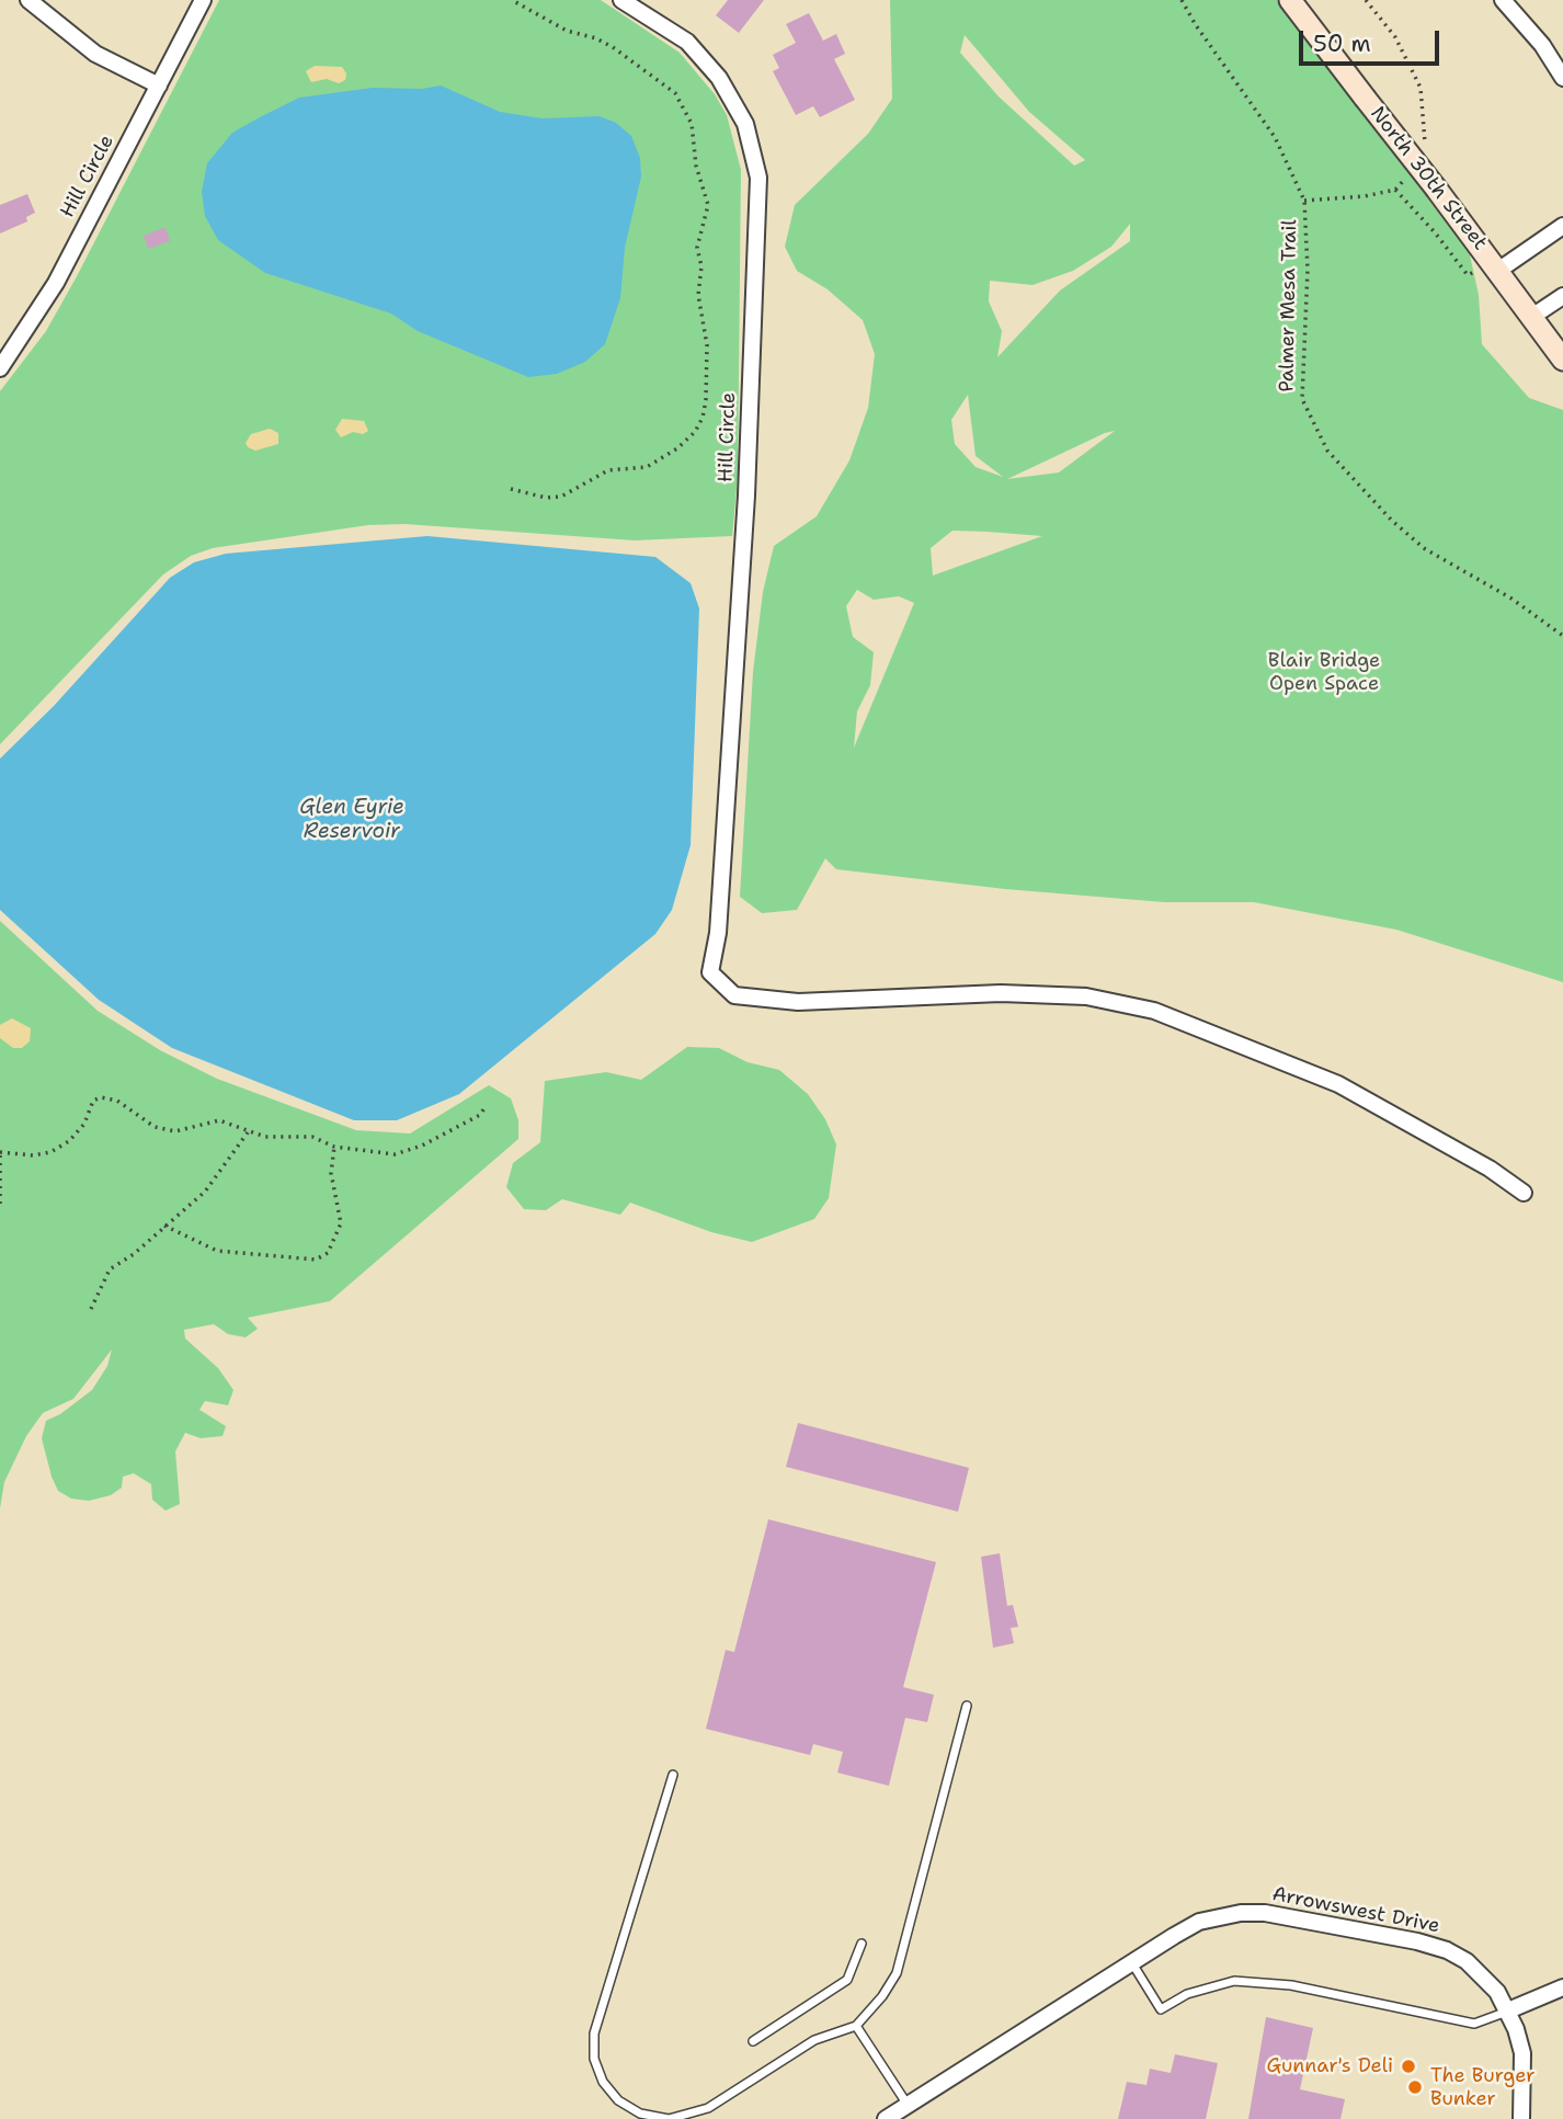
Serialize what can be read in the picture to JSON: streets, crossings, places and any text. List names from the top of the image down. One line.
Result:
{"streets":{"main road":["North 30th Street"],"street":["Hill Circle","Arrowswest Drive"],"path":["Palmer Mesa Trail"]},"water":["Glen Eyrie Reservoir"],"parks":["Blair Bridge Open Space"],"places":["Gunnar's Deli","The Burger Bunker"],"scale_bar":"50 m"}
